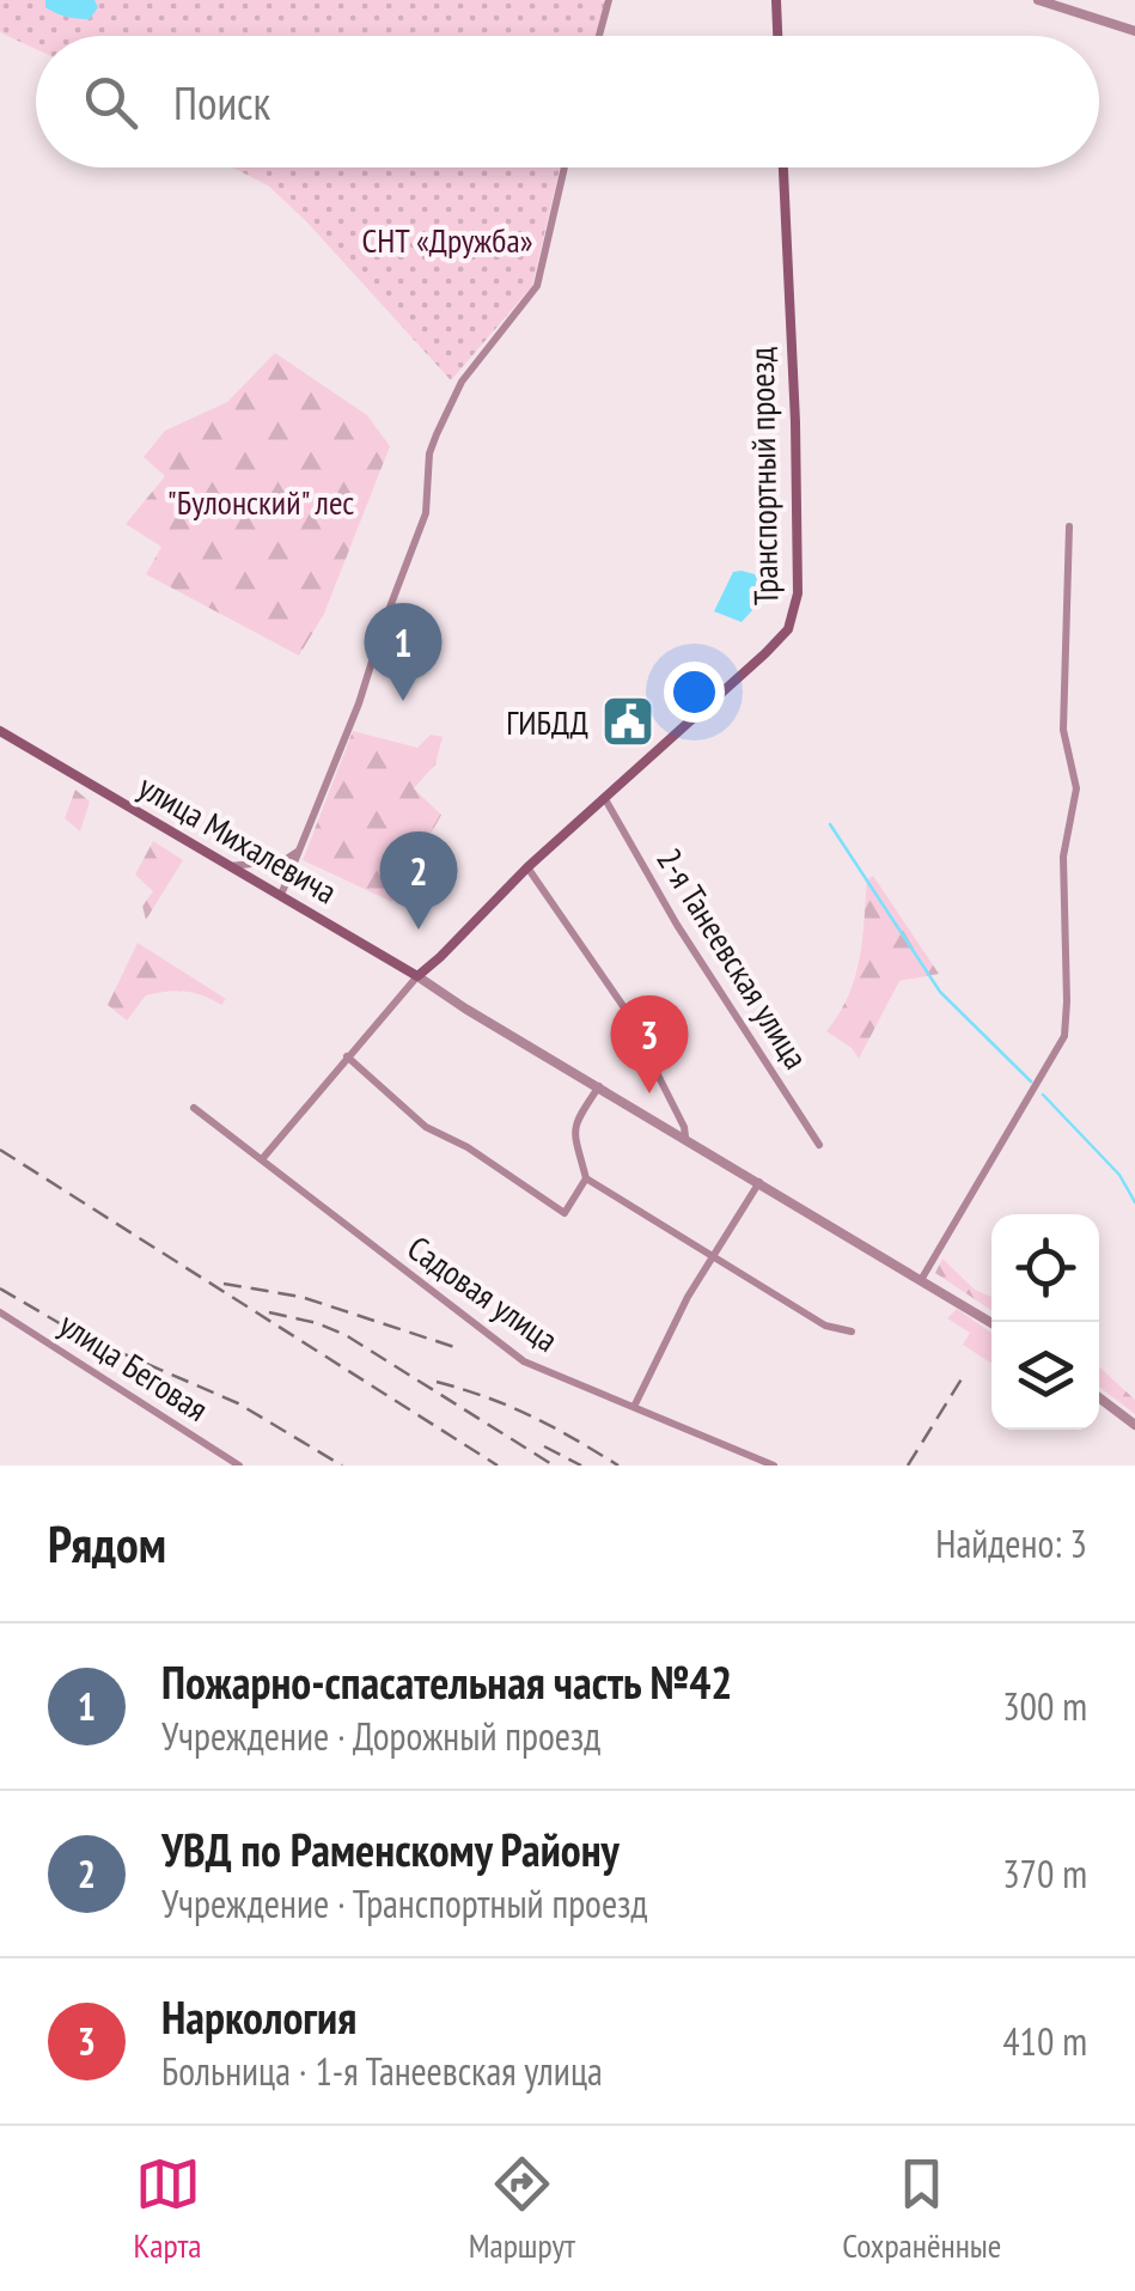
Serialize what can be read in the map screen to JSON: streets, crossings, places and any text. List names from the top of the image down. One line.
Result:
{"streets":{"main road":["Транспортный проезд","улица Михалевича"],"street":["2-я Танеевская улица","Садовая улица","улица Беговая"]},"crossings":[["Транспортный проезд","улица Михалевича"],["Транспортный проезд","2-я Танеевская улица"],["Транспортный проезд","Садовая улица"]],"parks":["СНТ «Дружба»","\"Булонский\" лес"],"places":{"public building":["ГИБДД"]},"page":{"search":"Поиск","pins":["1","2","3"],"heading":["Рядом","Найдено: 3"],"list":[{"mark":"1","name":"Пожарно-спасательная часть №42","note":"Учреждение · Дорожный проезд","value":"300 m"},{"mark":"2","name":"УВД по Раменскому Району","note":"Учреждение · Транспортный проезд","value":"370 m"},{"mark":"3","name":"Наркология","note":"Больница · 1-я Танеевская улица","value":"410 m"}],"nav":["Карта","Маршрут","Сохранённые"]}}
